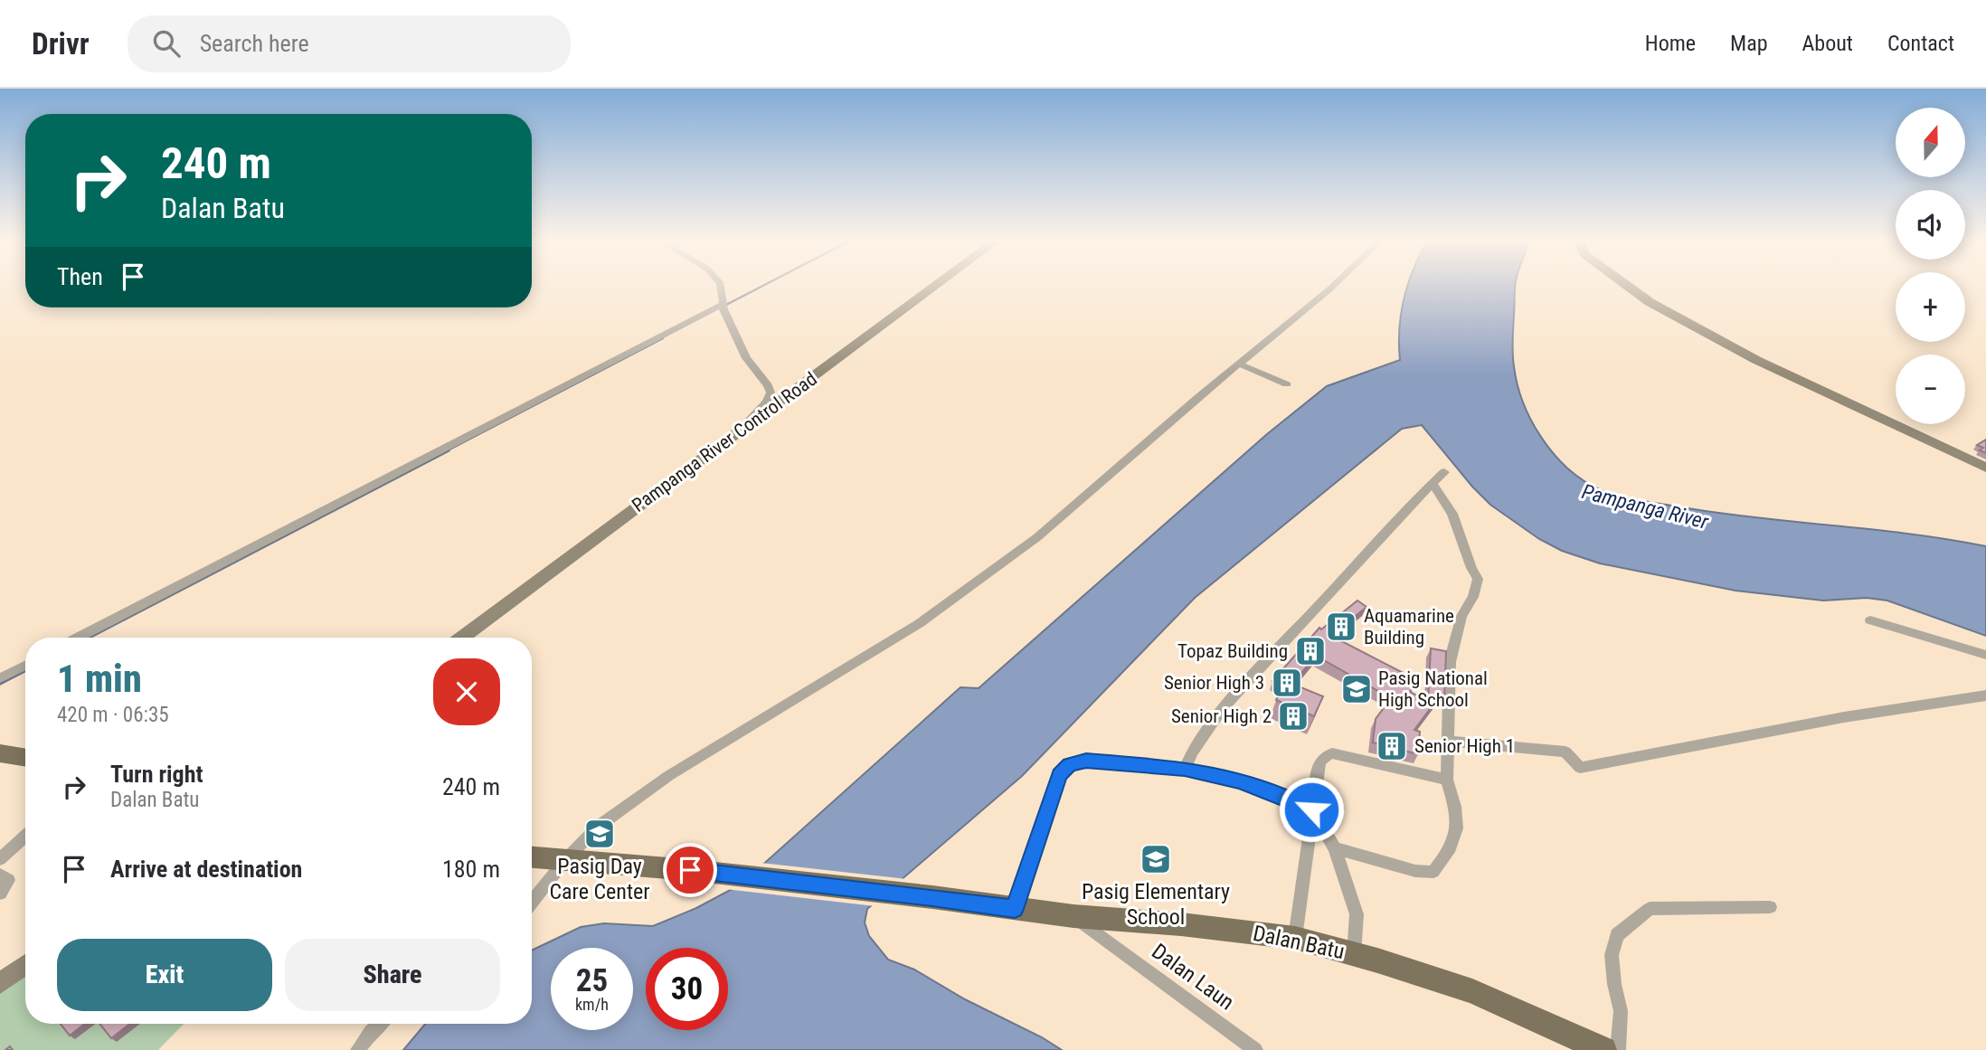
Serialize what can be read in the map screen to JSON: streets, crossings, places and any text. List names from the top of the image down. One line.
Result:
{"streets":{"main road":["Pampanga River Control Road","Dalan Batu"],"street":["Dalan Laun"]},"crossings":[["Dalan Batu","Dalan Laun"]],"water":["Pampanga River"],"places":{"building":["Aquamarine Building","Topaz Building","Senior High 3","Senior High 2","Senior High 1"],"school or university":["Pasig National High School","Pasig Day Care Center","Pasig Elementary School"]},"north":"top","page":{"header":"Drivr","search":"Search here","nav":["Home","Map","About","Contact"],"map_buttons":["+","−"],"turn":["240 m","Dalan Batu"],"then":"Then","heading":["1 min","420 m · 06:35"],"list":[{"name":"Turn right","note":"Dalan Batu","value":"240 m"},{"name":"Arrive at destination","value":"180 m"}],"buttons":["Exit","Share"],"speed":"25 km/h","limit":"30"}}
